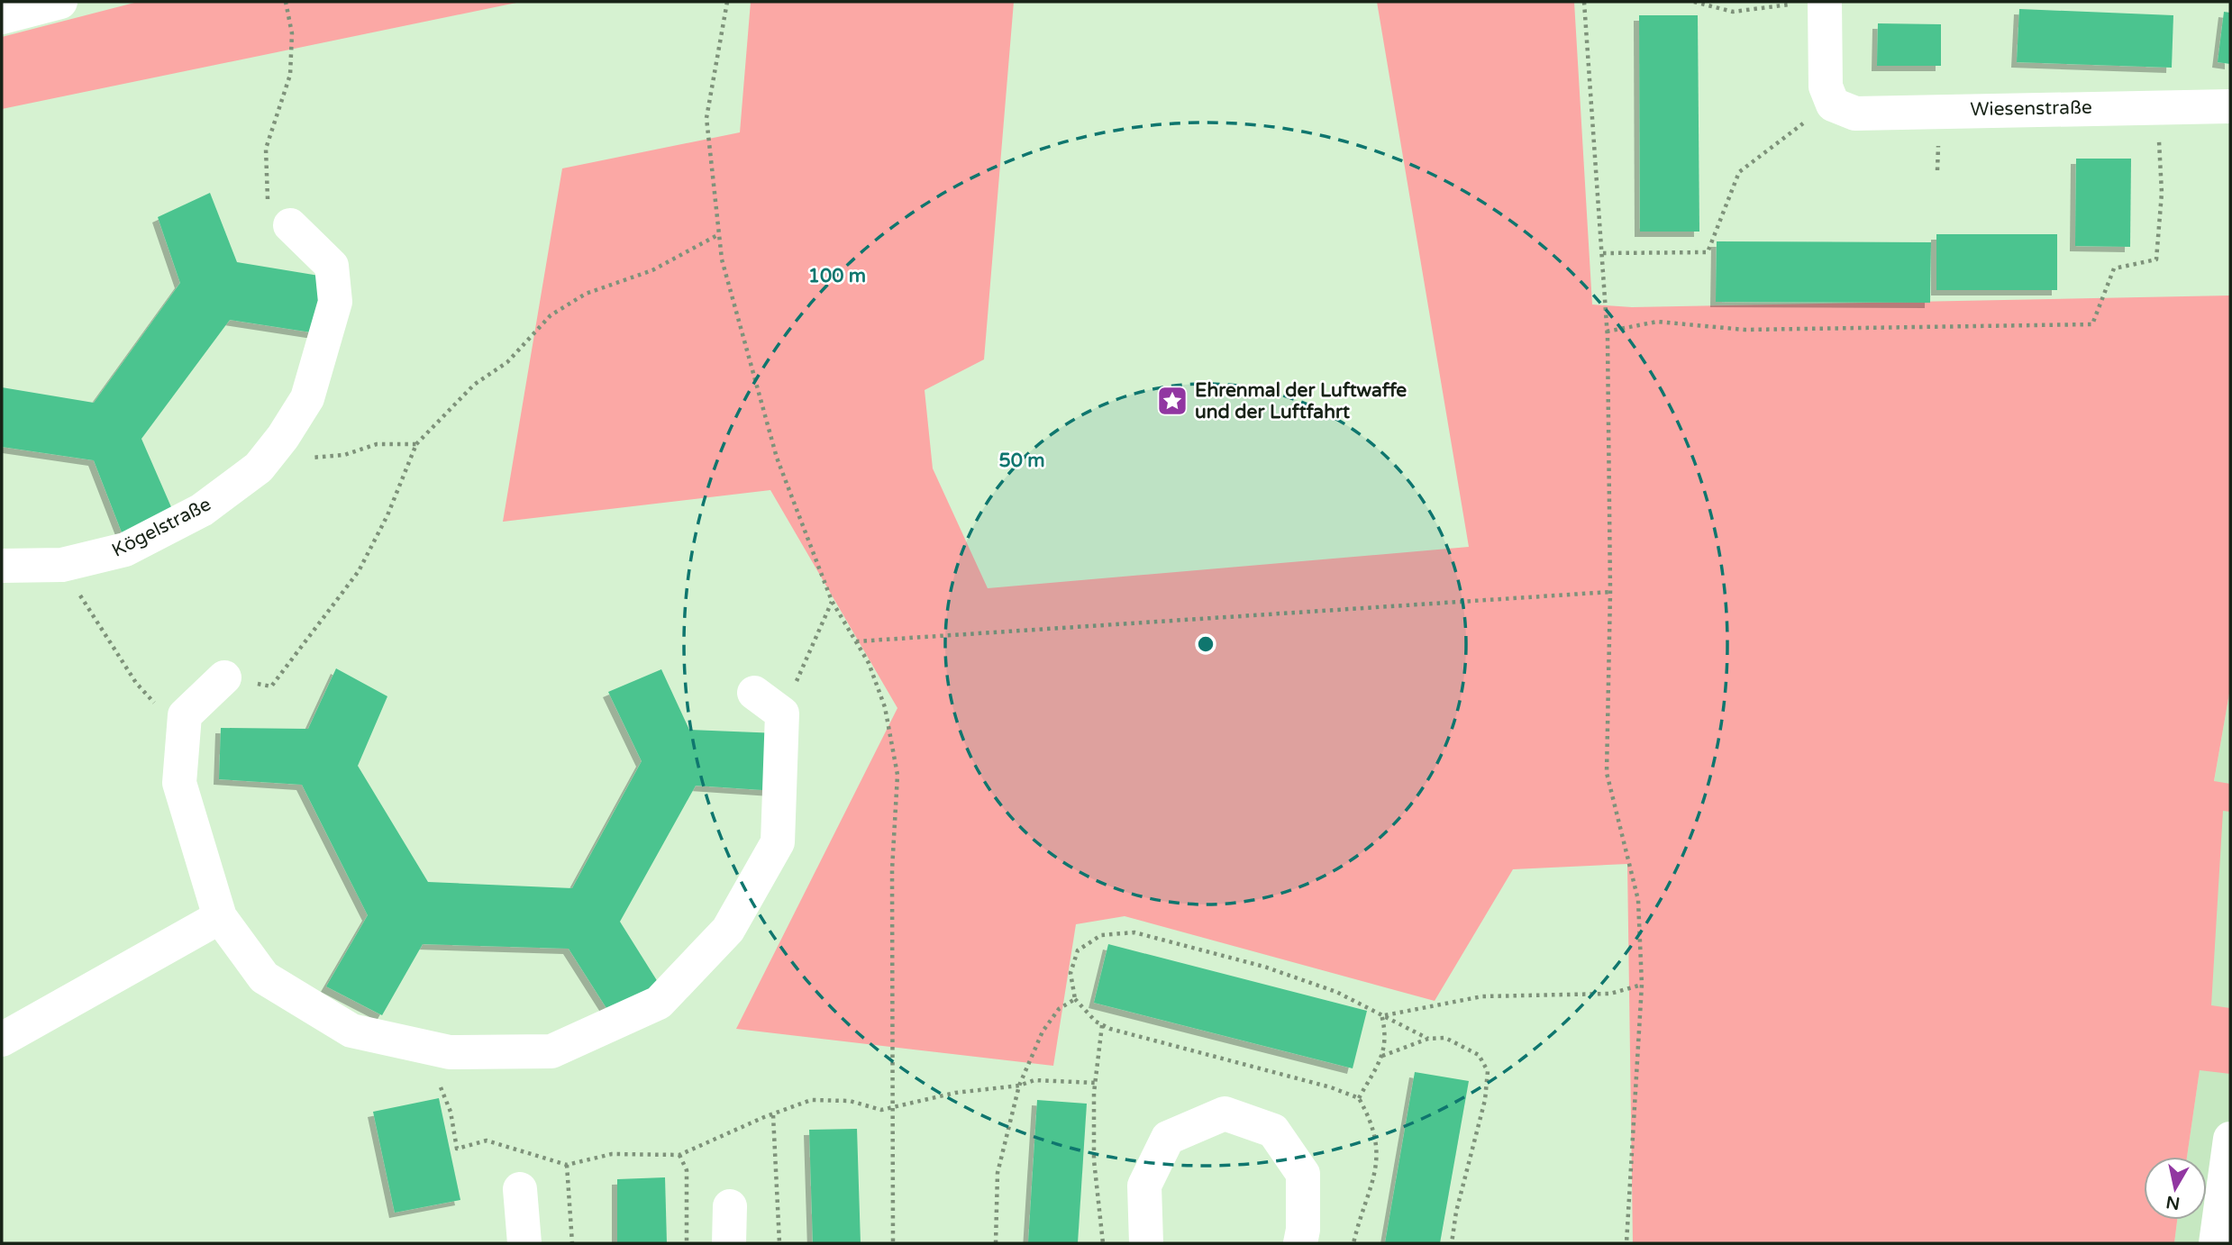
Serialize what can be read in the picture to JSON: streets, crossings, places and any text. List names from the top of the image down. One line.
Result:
{"streets":{"street":["Wiesenstraße","Kögelstraße"]},"places":{"place":["Ehrenmal der Luftwaffe und der Luftfahrt"]},"north":"bottom","rings":["100 m","50 m"]}
